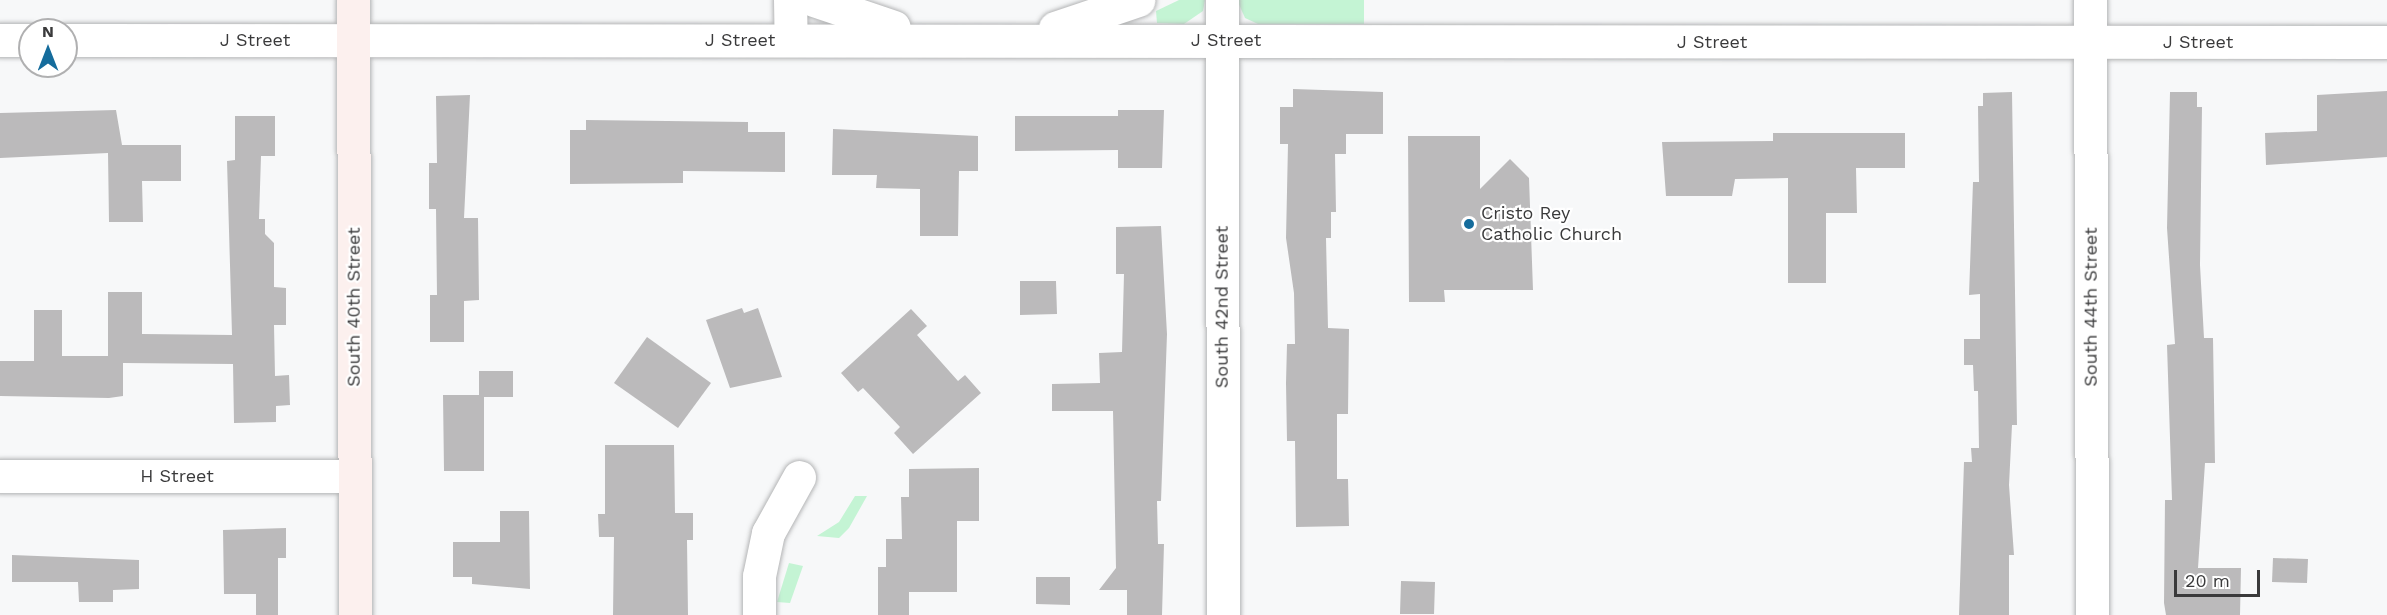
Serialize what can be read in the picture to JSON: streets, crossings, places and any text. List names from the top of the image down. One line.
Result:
{"streets":{"main road":["South 40th Street"],"street":["J Street","South 42nd Street","South 44th Street","H Street"]},"crossings":[["J Street","South 40th Street"],["J Street","South 42nd Street"],["J Street","South 44th Street"],["South 40th Street","H Street"]],"places":["Cristo Rey Catholic Church"],"scale_bar":"20 m","north":"top"}
